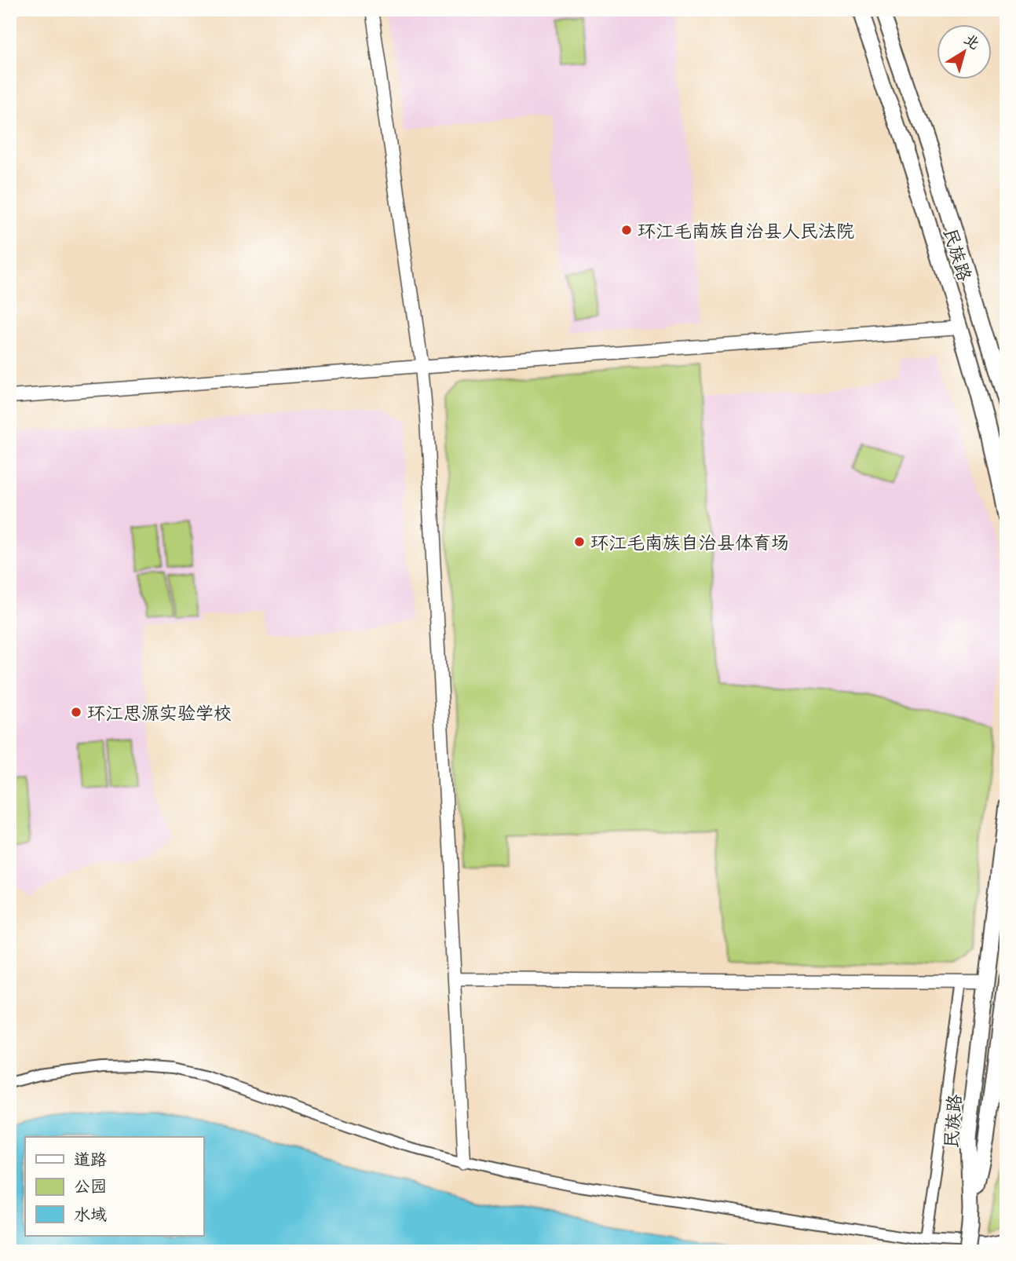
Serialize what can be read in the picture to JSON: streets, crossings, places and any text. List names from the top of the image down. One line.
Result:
{"streets":{"main road":["民族路"]},"places":["环江毛南族自治县人民法院","环江毛南族自治县体育场","环江思源实验学校"],"legend":["道路","公园","水域"],"north":"top right"}
